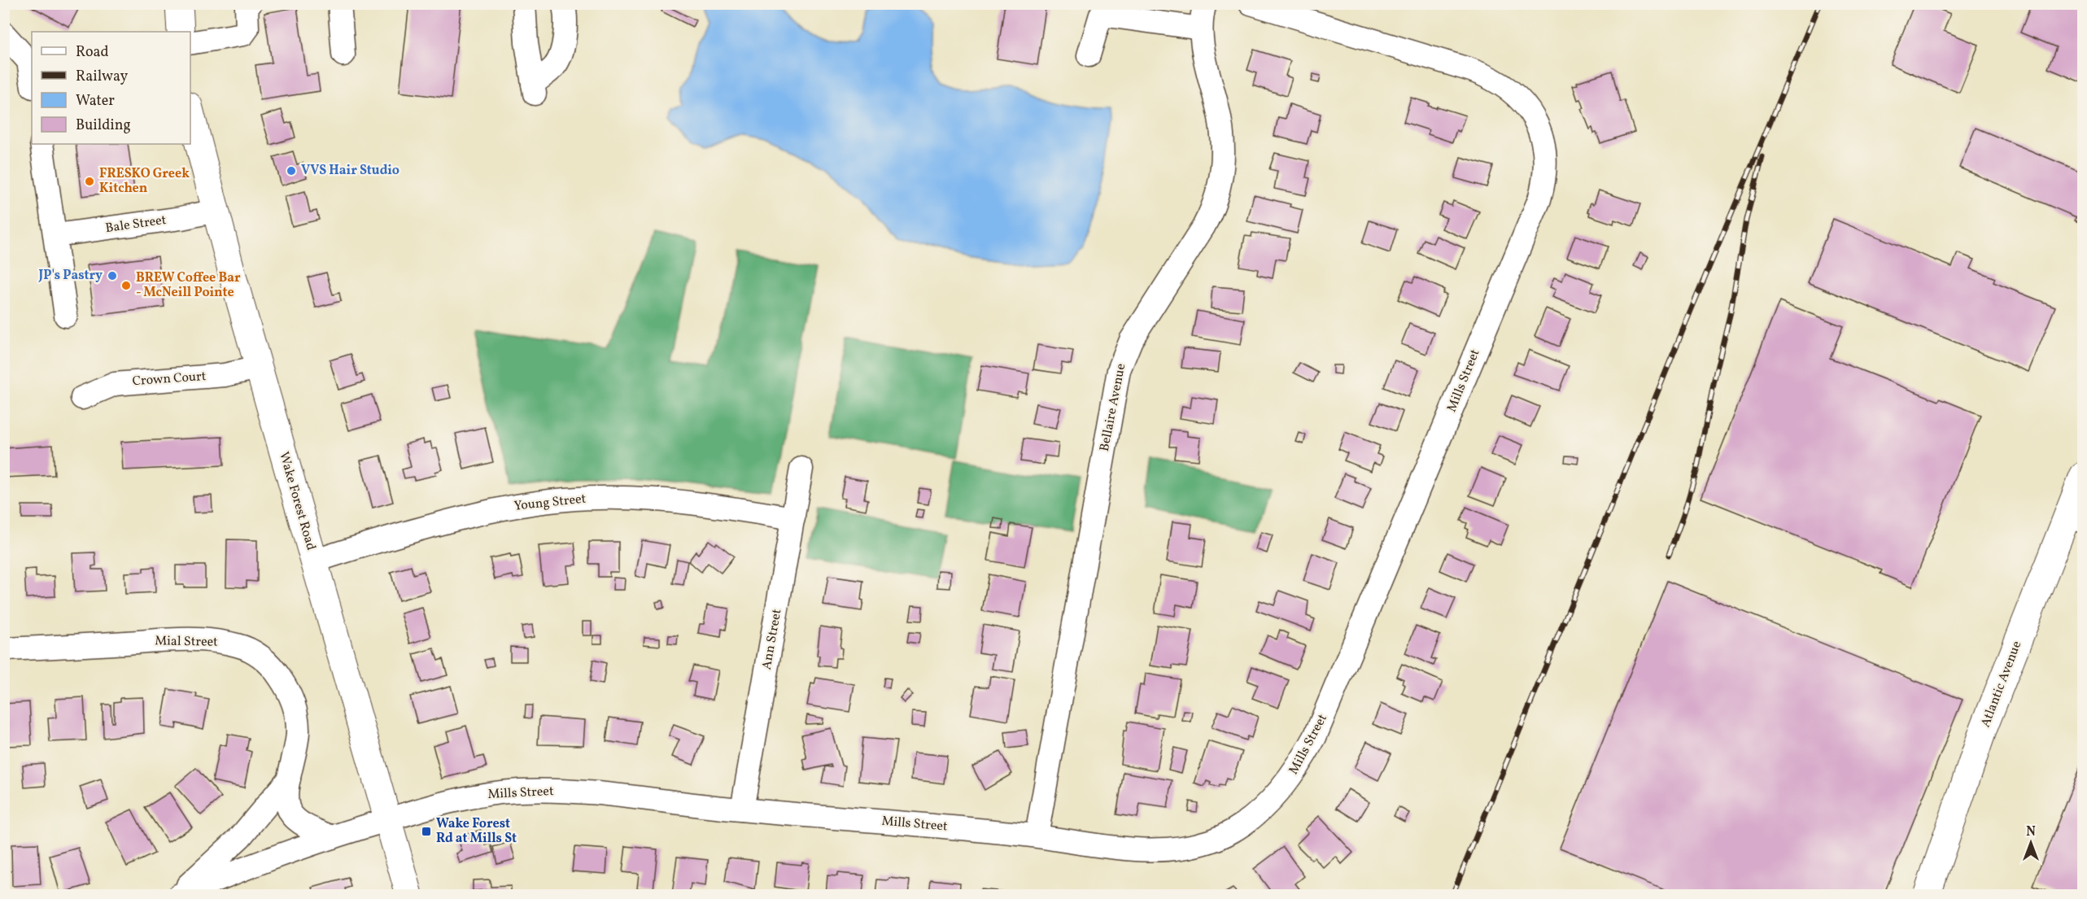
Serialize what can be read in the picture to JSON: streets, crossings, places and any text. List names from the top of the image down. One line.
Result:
{"streets":{"main road":["Wake Forest Road","Atlantic Avenue"],"street":["Bale Street","Crown Court","Mills Street","Bellaire Avenue","Young Street","Ann Street","Mial Street"]},"crossings":[["Bale Street","Wake Forest Road"],["Crown Court","Wake Forest Road"],["Mills Street","Bellaire Avenue"],["Mills Street","Wake Forest Road"],["Mills Street","Ann Street"],["Mills Street","Mial Street"],["Wake Forest Road","Young Street"],["Young Street","Ann Street"]],"places":{"other":["VVS Hair Studio","FRESKO Greek Kitchen","JP's Pastry","BREW Coffee Bar - McNeill Pointe"],"transit":["Wake Forest Rd at Mills St"]},"legend":["Road","Railway","Water","Building"],"north":"top"}
